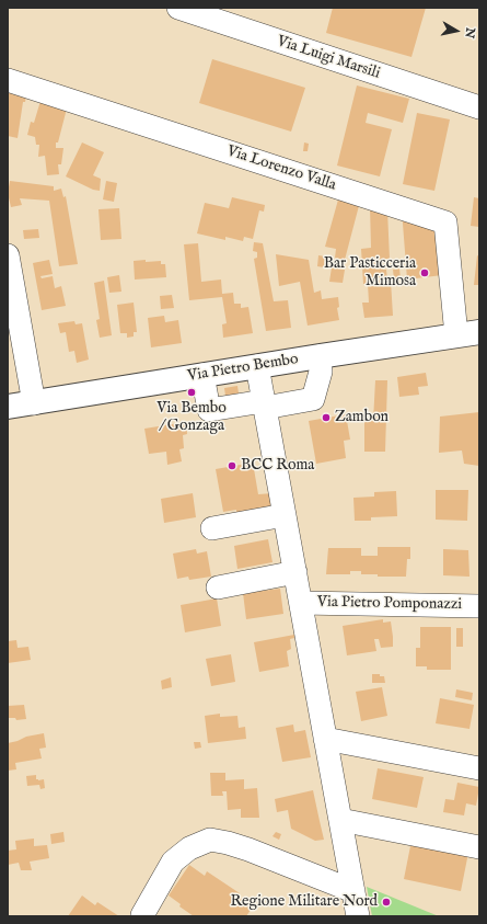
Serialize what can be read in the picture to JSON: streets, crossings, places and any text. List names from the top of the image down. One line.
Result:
{"streets":{"main road":["Via Pietro Bembo"],"street":["Via Luigi Marsili","Via Lorenzo Valla","Via Pietro Pomponazzi"]},"crossings":[["Via Lorenzo Valla","Via Pietro Bembo"],["Via Pietro Bembo","Via Pietro Pomponazzi"]],"places":["Bar Pasticceria Mimosa","Via Bembo / Gonzaga","Zambon","BCC Roma","Regione Militare Nord"],"north":"right"}
